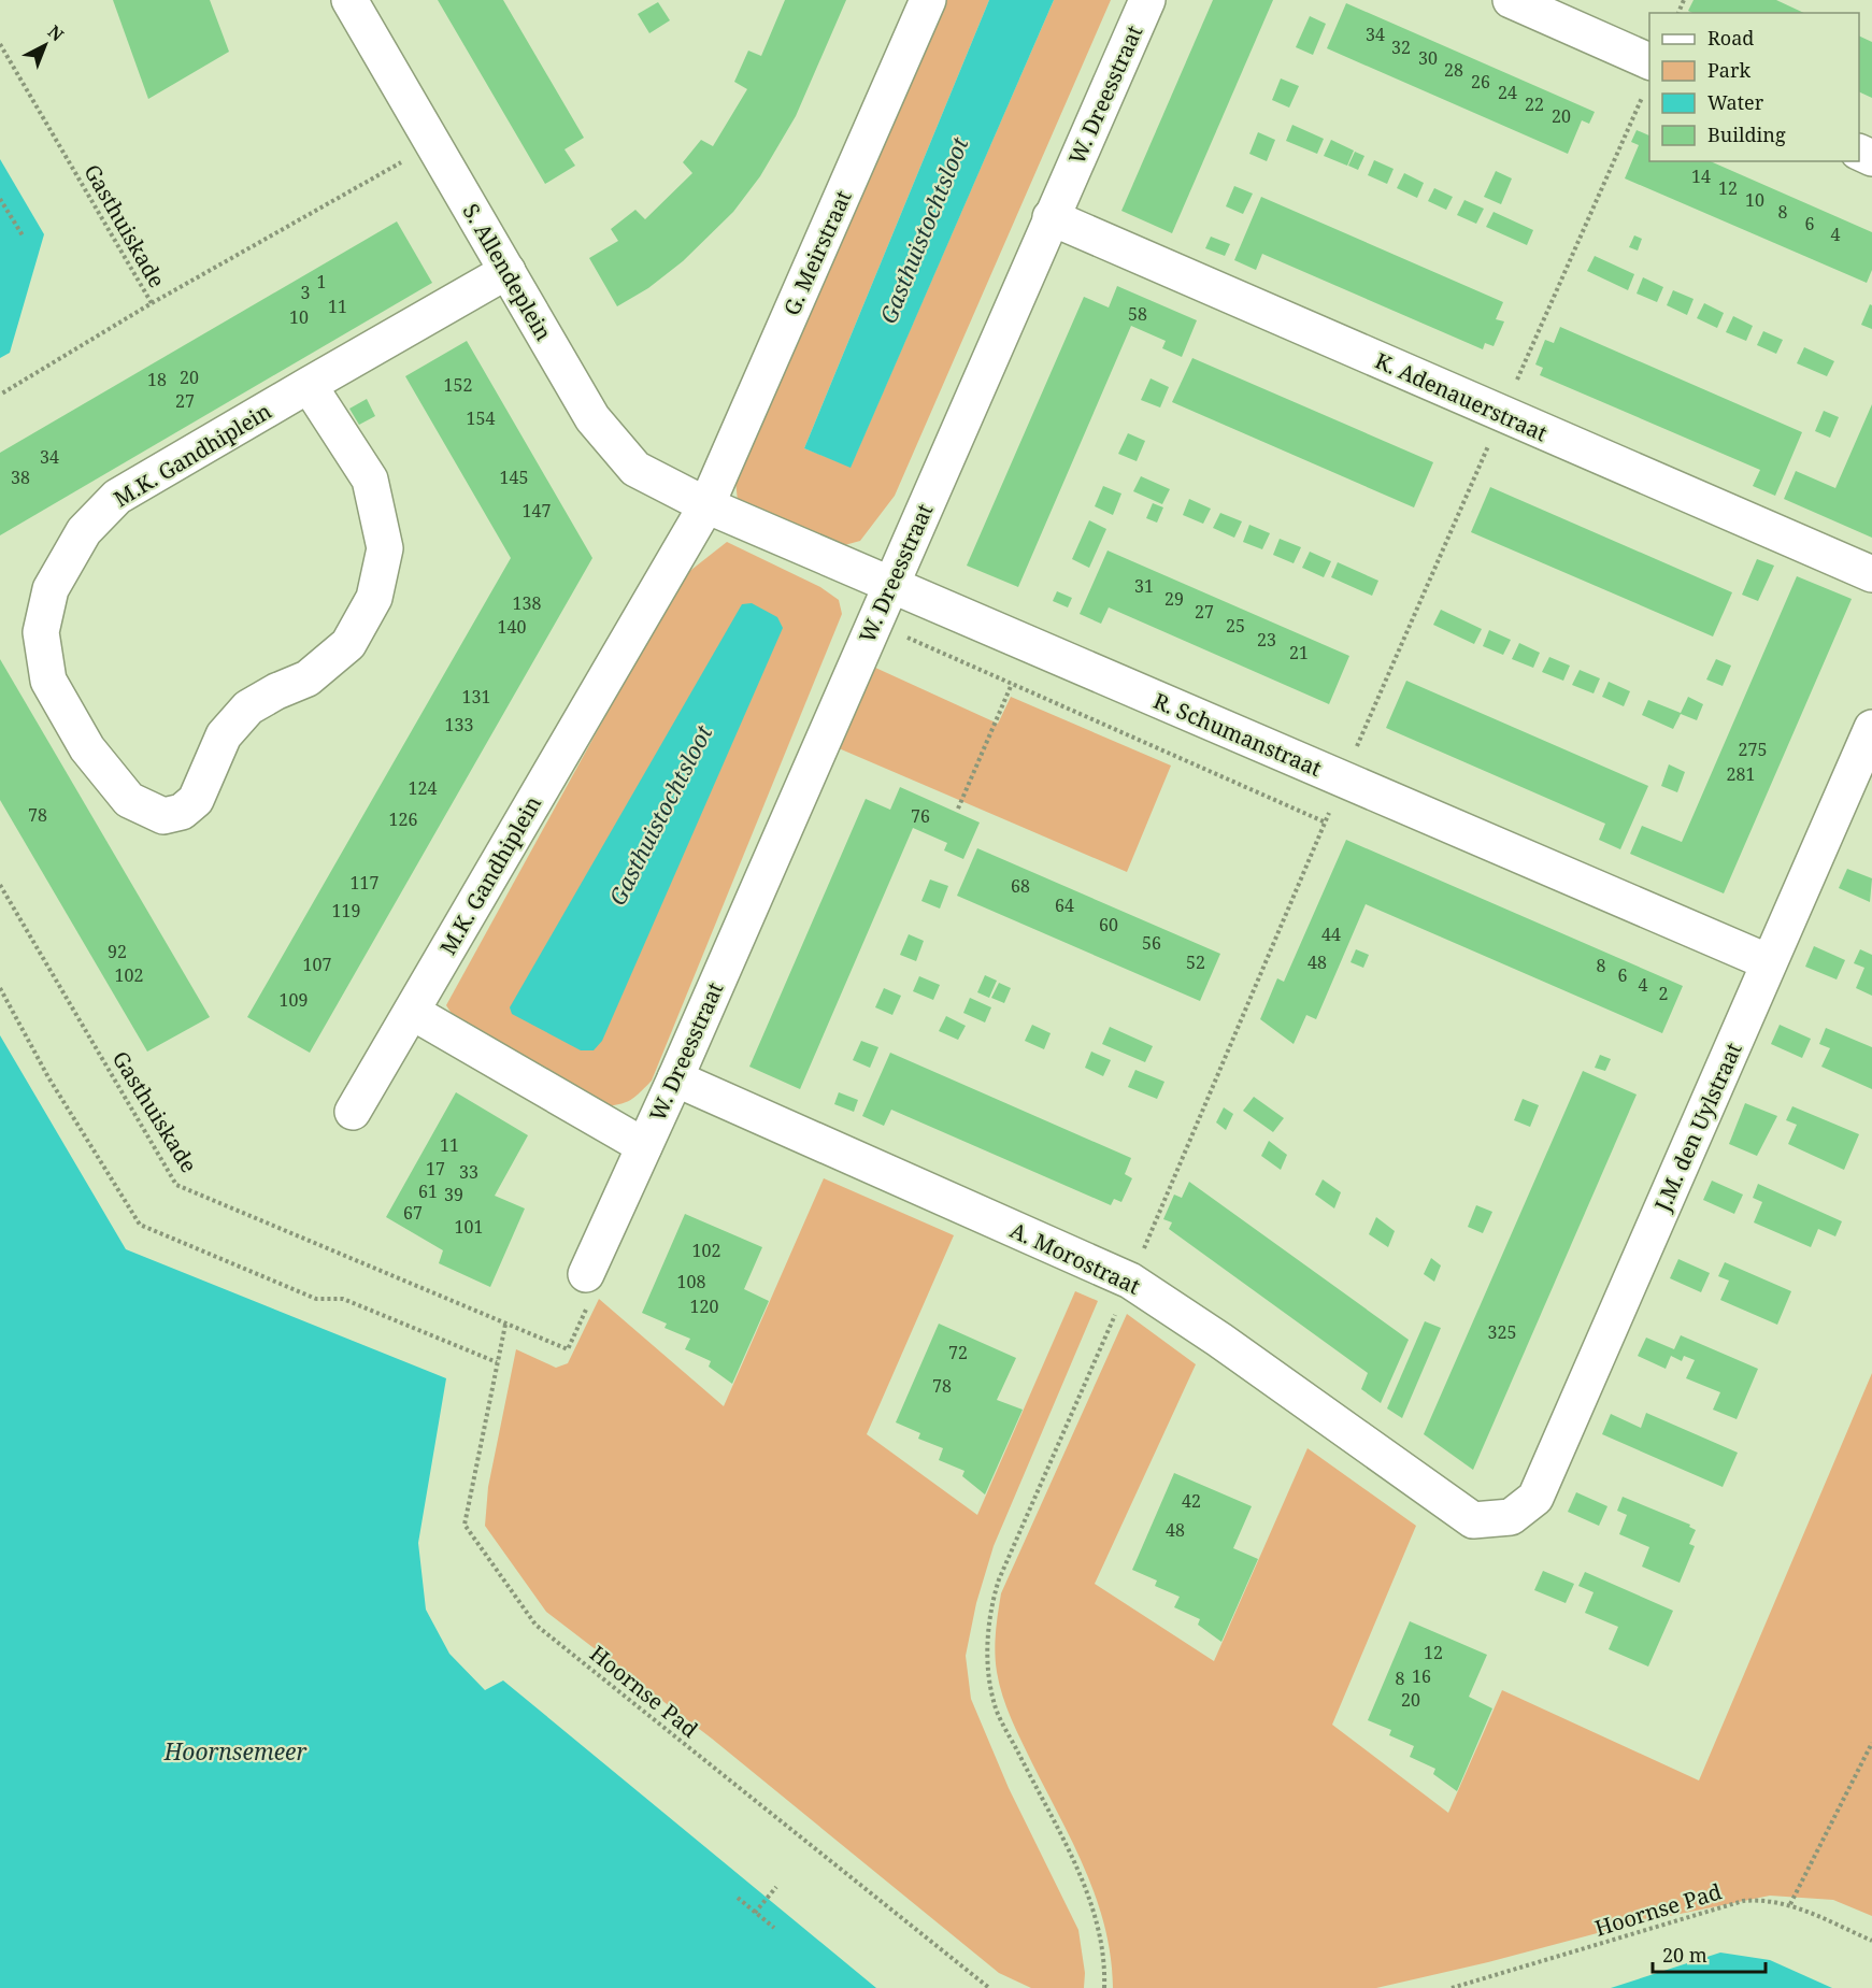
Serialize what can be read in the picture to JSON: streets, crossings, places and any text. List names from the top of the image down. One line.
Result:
{"streets":{"street":["W. Dreesstraat","G. Meirstraat","S. Allendeplein","K. Adenauerstraat","M.K. Gandhiplein","R. Schumanstraat","J.M. den Uylstraat","A. Morostraat"],"path":["Gasthuiskade","Hoornse Pad"]},"crossings":[["W. Dreesstraat","Gasthuiskade"],["W. Dreesstraat","K. Adenauerstraat"],["W. Dreesstraat","M.K. Gandhiplein"],["W. Dreesstraat","R. Schumanstraat"],["W. Dreesstraat","A. Morostraat"],["Gasthuiskade","Hoornse Pad"],["G. Meirstraat","S. Allendeplein"],["G. Meirstraat","M.K. Gandhiplein"],["G. Meirstraat","R. Schumanstraat"],["S. Allendeplein","M.K. Gandhiplein"],["S. Allendeplein","R. Schumanstraat"],["M.K. Gandhiplein","R. Schumanstraat"],["R. Schumanstraat","J.M. den Uylstraat"],["J.M. den Uylstraat","A. Morostraat"]],"water":["Gasthuistochtsloot","Hoornsemeer"],"house_numbers":["34","32","30","28","26","24","22","20","14","12","10","8","6","4","1","3","11","58","10","20","18","152","27","154","34","38","145","147","31","29","138","27","25","140","23","21","131","133","275","281","124","78","76","126","117","68","64","119","60","44","56","92","52","48","107","8","102","6","4","2","109","11","17","33","61","39","67","101","102","108","120","325","72","78","42","48","12","16","8","20"],"legend":["Road","Park","Water","Building"],"scale_bar":"20 m","north":"top right"}
